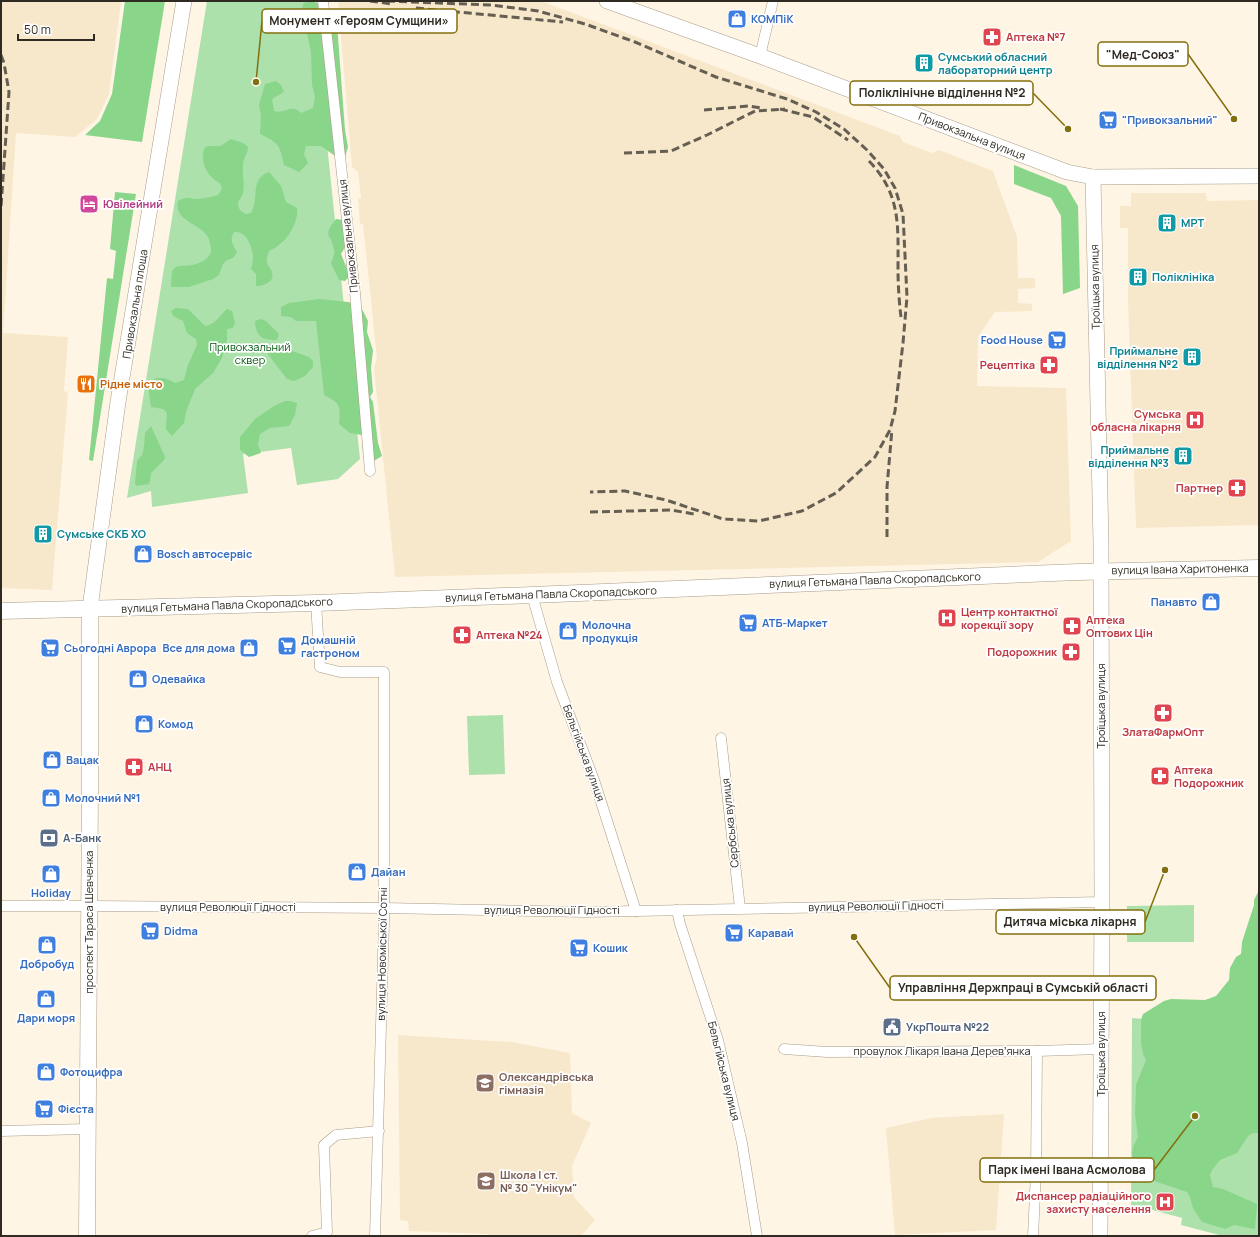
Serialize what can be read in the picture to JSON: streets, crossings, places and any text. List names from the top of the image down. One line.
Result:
{"streets":{"main road":["Привокзальна вулиця","Троїцька вулиця","Привокзальна площа","вулиця Івана Харитоненка","вулиця Гетьмана Павла Скоропадського","проспект Тараса Шевченка"],"street":["Бельгійська вулиця","Сербська вулиця","вулиця Революції Гідності","вулиця Новоміської Сотні","провулок Лікаря Івана Деревʼянка"]},"crossings":[["Привокзальна вулиця","Троїцька вулиця"],["Троїцька вулиця","вулиця Івана Харитоненка"],["Троїцька вулиця","вулиця Гетьмана Павла Скоропадського"],["Троїцька вулиця","вулиця Революції Гідності"],["Троїцька вулиця","провулок Лікаря Івана Деревʼянка"],["Привокзальна площа","вулиця Гетьмана Павла Скоропадського"],["Привокзальна площа","проспект Тараса Шевченка"],["вулиця Івана Харитоненка","вулиця Гетьмана Павла Скоропадського"],["вулиця Гетьмана Павла Скоропадського","Бельгійська вулиця"],["вулиця Гетьмана Павла Скоропадського","проспект Тараса Шевченка"],["вулиця Гетьмана Павла Скоропадського","вулиця Новоміської Сотні"],["Бельгійська вулиця","вулиця Революції Гідності"],["Сербська вулиця","вулиця Революції Гідності"],["вулиця Революції Гідності","проспект Тараса Шевченка"],["вулиця Революції Гідності","вулиця Новоміської Сотні"]],"parks":["Привокзальний сквер"],"places":{"shop":["КОМПіК","Bosch автосервіс","Панавто","Молочна продукція","Все для дома","Одевайка","Комод","Вацак","Молочний №1","Дайан","Holiday","Добробуд","Дари моря","Фотоцифра"],"pharmacy":["Аптека №7","Рецептіка","Партнер","Аптека Оптових Цін","Аптека №24","Подорожник","ЗлатаФармОпт","АНЦ","Аптека Подорожник"],"building":["Сумський обласний лабораторний центр","МРТ","Поліклініка","Приймальне відділення №2","Приймальне відділення №3","Сумське СКБ ХО"],"other":["Монумент «Героям Сумщини»","\"Мед-Союз\"","Поліклінічне відділення №2","Дитяча міська лікарня","Управління Держпраці в Сумській області","Парк імені Івана Асмолова"],"supermarket":["\"Привокзальний\"","Food House","АТБ-Маркет","Домашній гастроном","Сьогодні Аврора","Didma","Каравай","Кошик","Фієста"],"hotel":["Ювілейний"],"restaurant":["Рідне місто"],"hospital":["Сумська обласна лікарня","Центр контактної корекції зору","Диспансер радіаційного захисту населення"],"bank":["А-Банк"],"public building":["УкрПошта №22"],"school or university":["Олександрівська гімназія","Школа І ст. № 30 \"Унікум\""]},"scale_bar":"50 m"}
